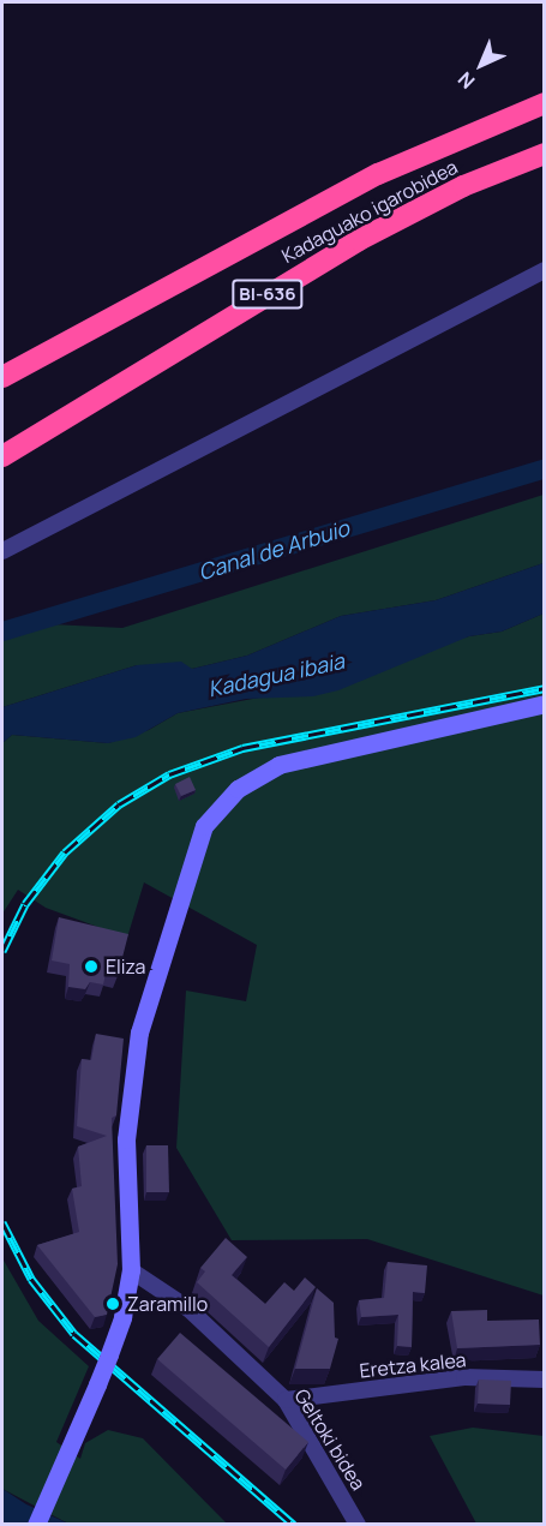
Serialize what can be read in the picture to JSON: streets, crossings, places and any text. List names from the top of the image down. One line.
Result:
{"streets":{"highway":["Kadaguako igarobidea","BI-636"],"street":["Eretza kalea","Geltoki bidea"]},"crossings":[["Eretza kalea","Geltoki bidea"]],"water":["Canal de Arbuio","Kadagua ibaia"],"places":["Eliza","Zaramillo"],"north":"bottom left"}
